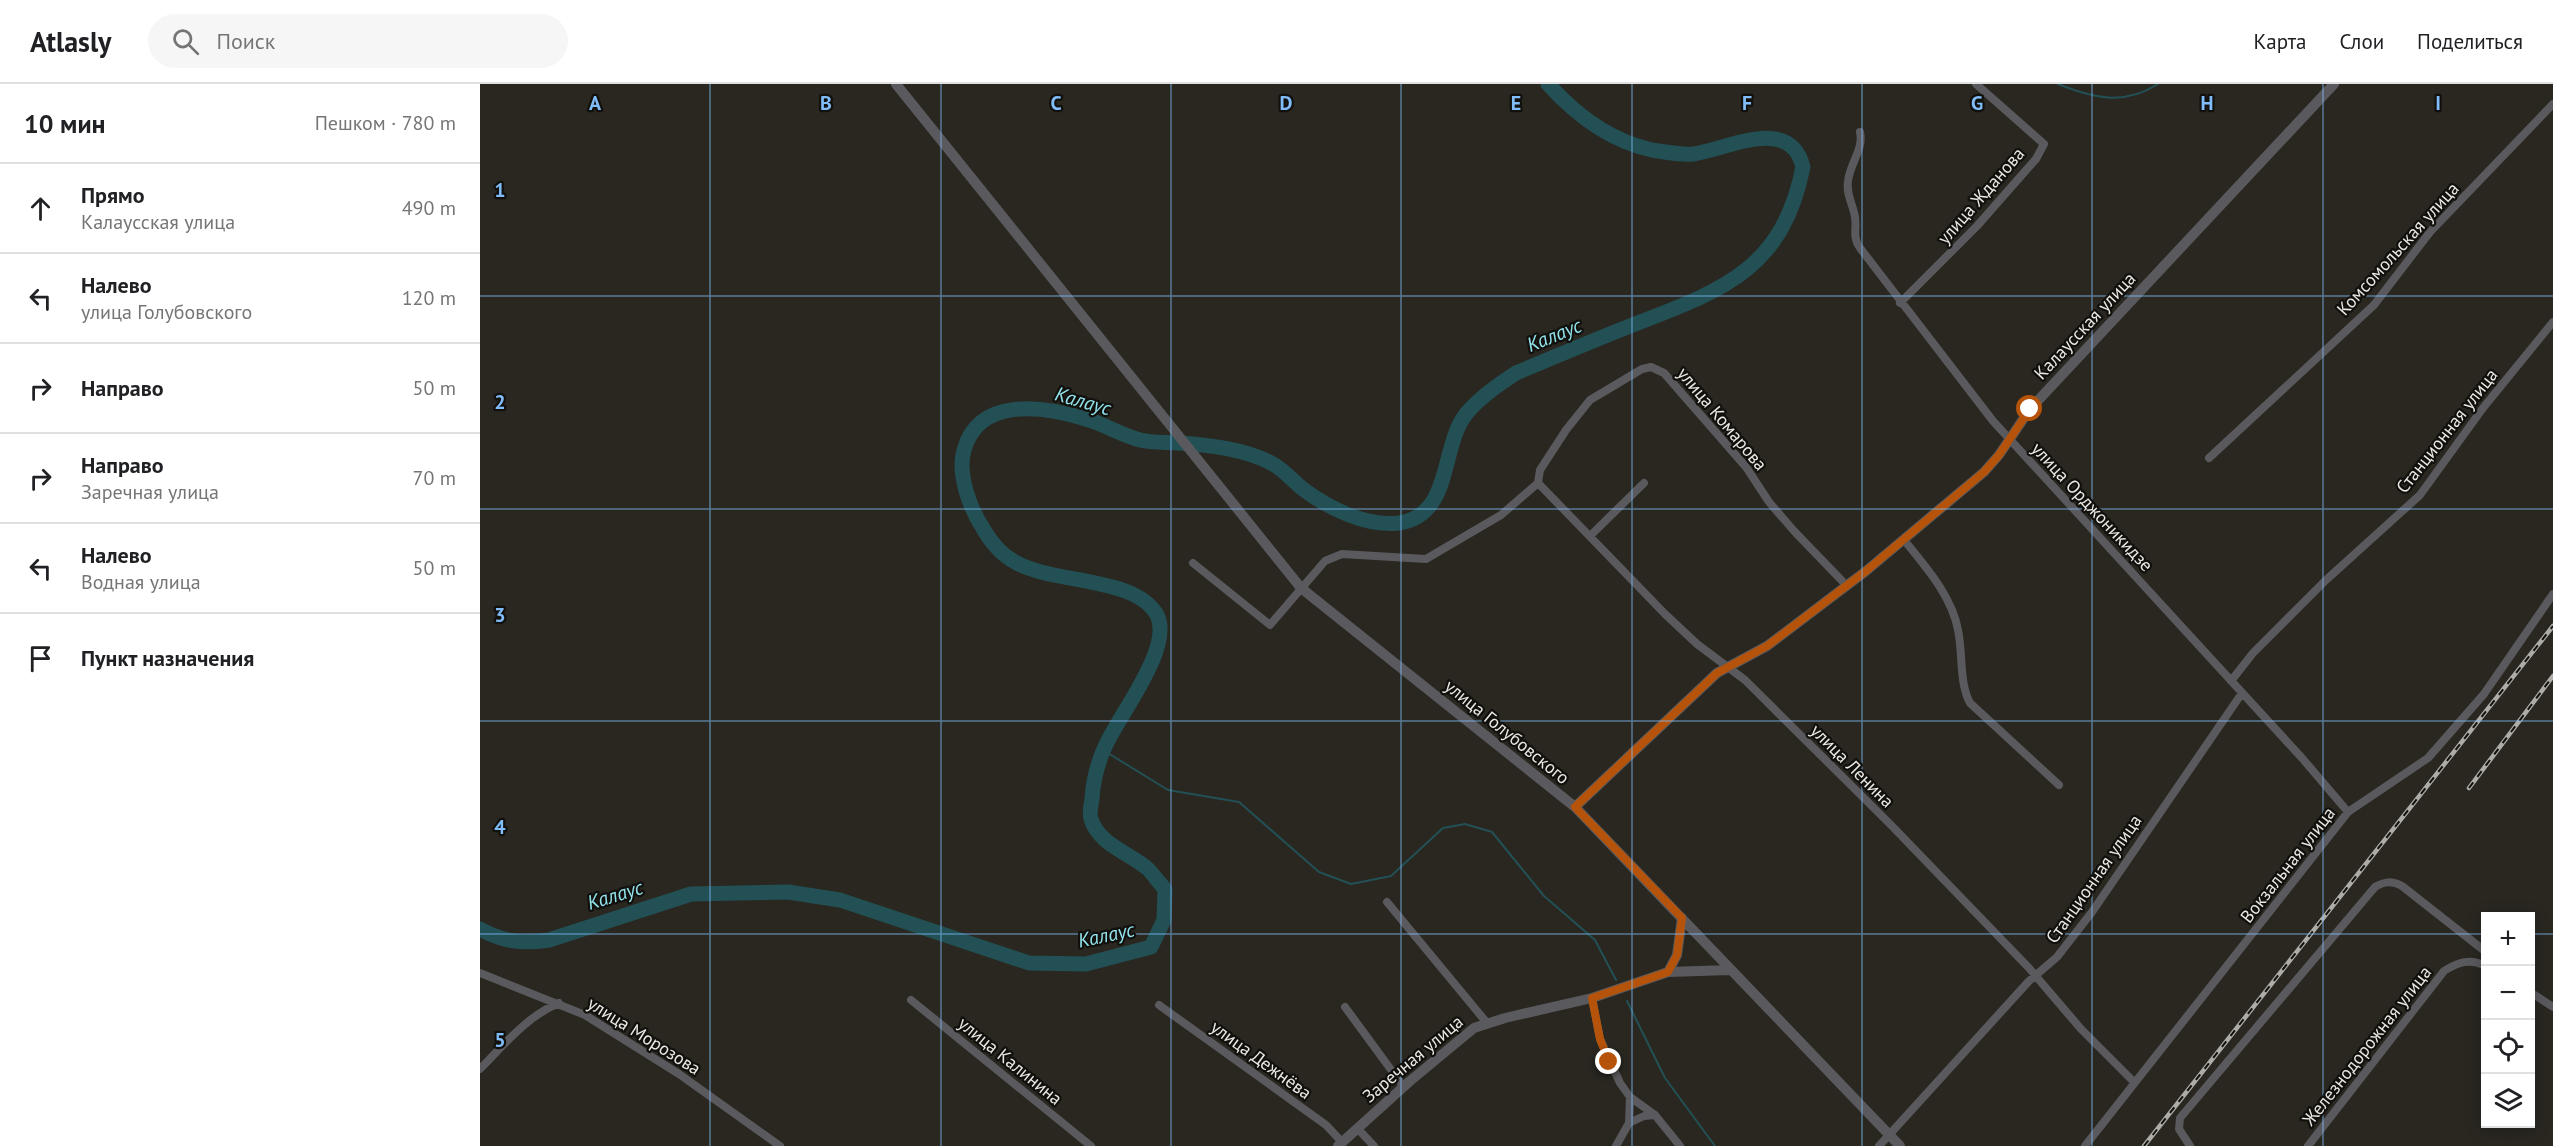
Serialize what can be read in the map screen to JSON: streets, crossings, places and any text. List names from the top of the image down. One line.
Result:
{"streets":{"street":["улица Жданова","Комсомольская улица","Калаусская улица","улица Комарова","Станционная улица","улица Орджоникидзе","улица Голубовского","улица Ленина","Вокзальная улица","улица Морозова","Железнодорожная улица","Заречная улица","улица Дежнёва","улица Калинина"]},"crossings":[["улица Жданова","улица Орджоникидзе"],["Калаусская улица","улица Комарова"],["Калаусская улица","улица Орджоникидзе"],["Калаусская улица","улица Голубовского"],["Калаусская улица","улица Ленина"],["улица Комарова","улица Голубовского"],["улица Комарова","улица Ленина"],["Станционная улица","улица Орджоникидзе"],["Станционная улица","улица Голубовского"],["Станционная улица","улица Ленина"],["улица Орджоникидзе","Вокзальная улица"],["улица Голубовского","Заречная улица"],["улица Ленина","Вокзальная улица"],["Заречная улица","улица Дежнёва"]],"water":["Калаус"],"page":{"header":"Atlasly","search":"Поиск","nav":["Карта","Слои","Поделиться"],"heading":["10 мин","Пешком · 780 m"],"list":[["Прямо","Калаусская улица","490 m"],["Налево","улица Голубовского","120 m"],["Направо","50 m"],["Направо","Заречная улица","70 m"],["Налево","Водная улица","50 m"],"Пункт назначения"],"map_buttons":["+","−"]},"grid":{"columns":["A","B","C","D","E","F","G","H","I"],"rows":["1","2","3","4","5"]}}
